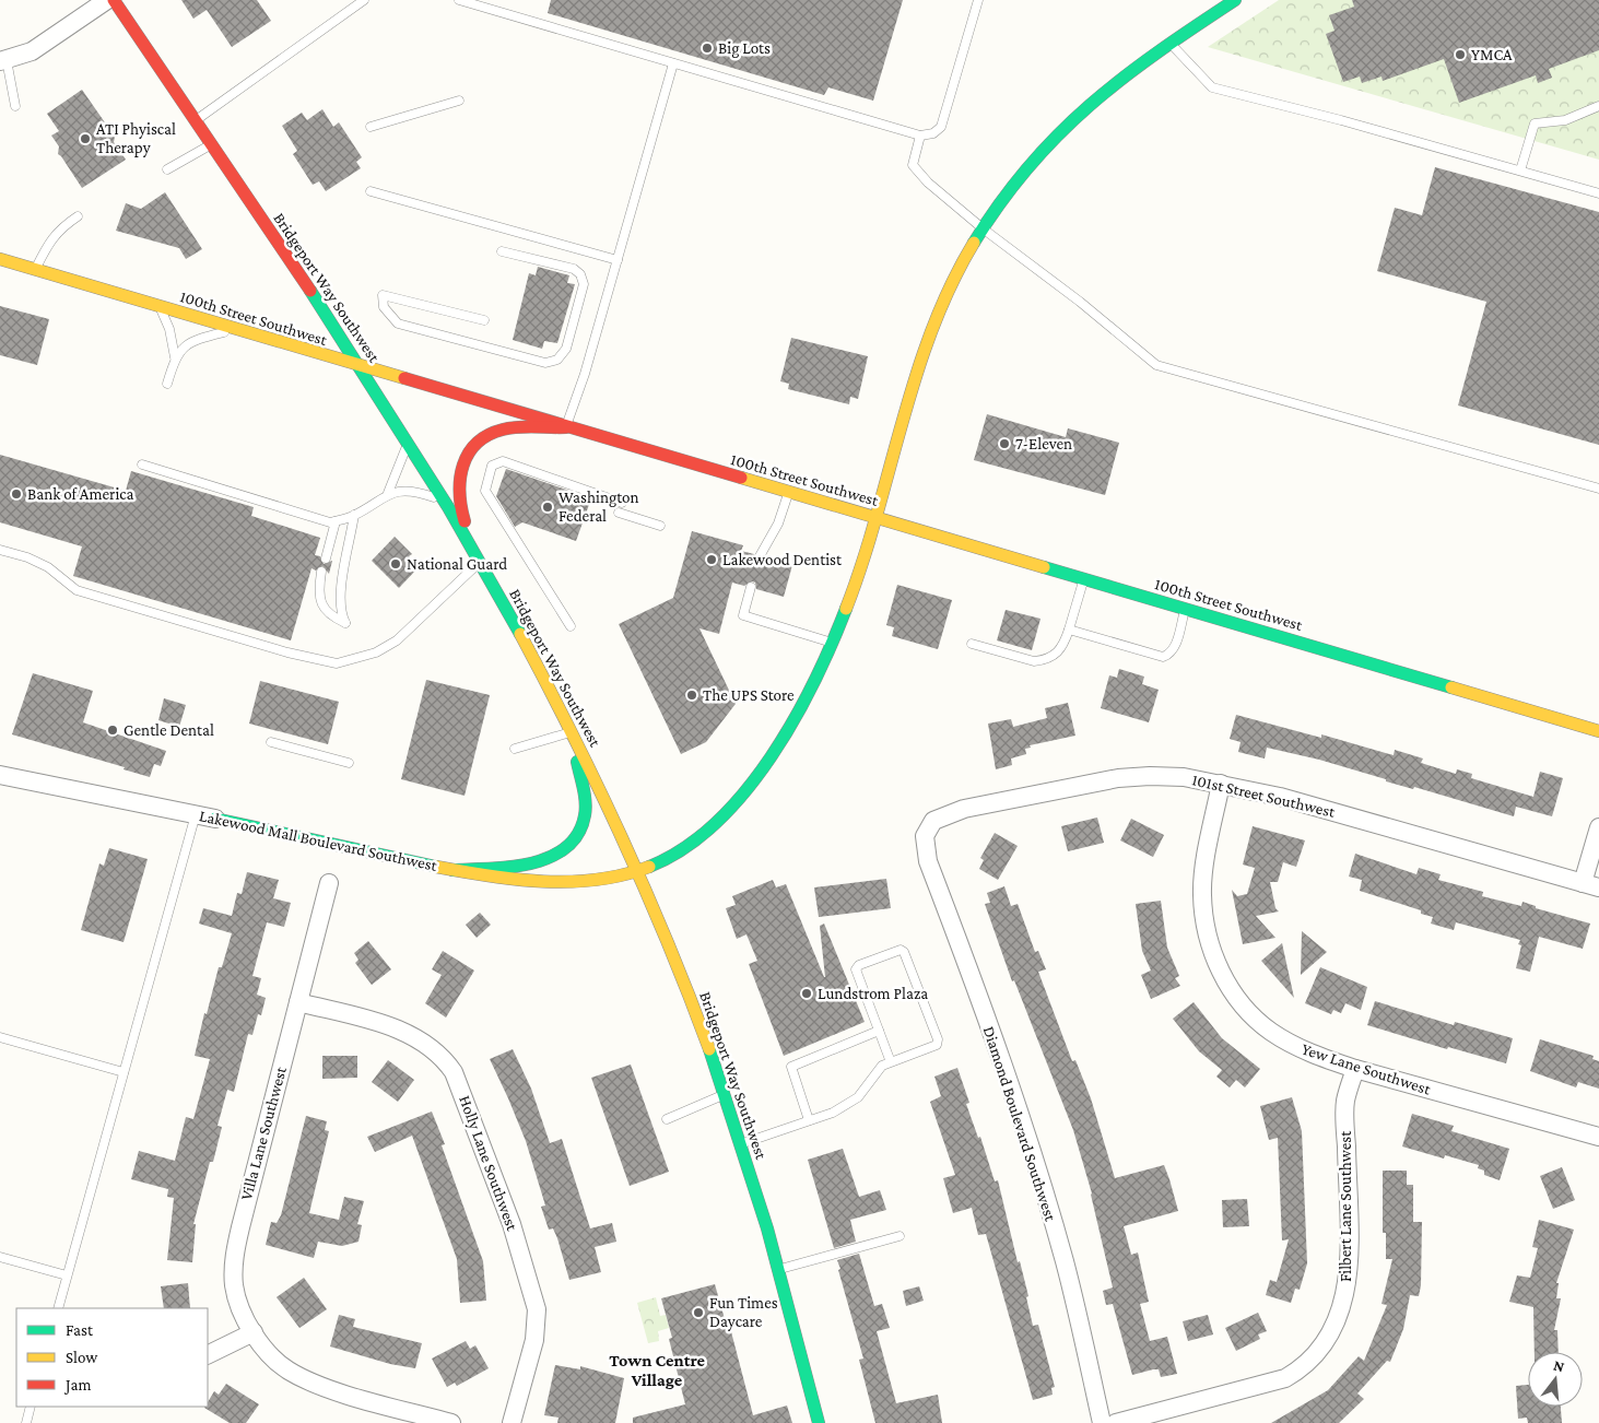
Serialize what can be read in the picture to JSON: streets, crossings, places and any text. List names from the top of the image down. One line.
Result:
{"streets":{"main road":["Bridgeport Way Southwest","100th Street Southwest","Lakewood Mall Boulevard Southwest"],"street":["101st Street Southwest","Yew Lane Southwest","Diamond Boulevard Southwest","Villa Lane Southwest","Holly Lane Southwest","Filbert Lane Southwest"]},"crossings":[["Bridgeport Way Southwest","100th Street Southwest"],["Bridgeport Way Southwest","Lakewood Mall Boulevard Southwest"],["100th Street Southwest","Lakewood Mall Boulevard Southwest"],["101st Street Southwest","Yew Lane Southwest"],["101st Street Southwest","Diamond Boulevard Southwest"],["Yew Lane Southwest","Filbert Lane Southwest"],["Villa Lane Southwest","Holly Lane Southwest"]],"districts":["Town Centre Village"],"places":["Big Lots","YMCA","ATI Phyiscal Therapy","7-Eleven","Bank of America","Washington Federal","Lakewood Dentist","National Guard","The UPS Store","Gentle Dental","Lundstrom Plaza","Fun Times Daycare"],"legend":["Fast","Slow","Jam"],"north":"top"}
